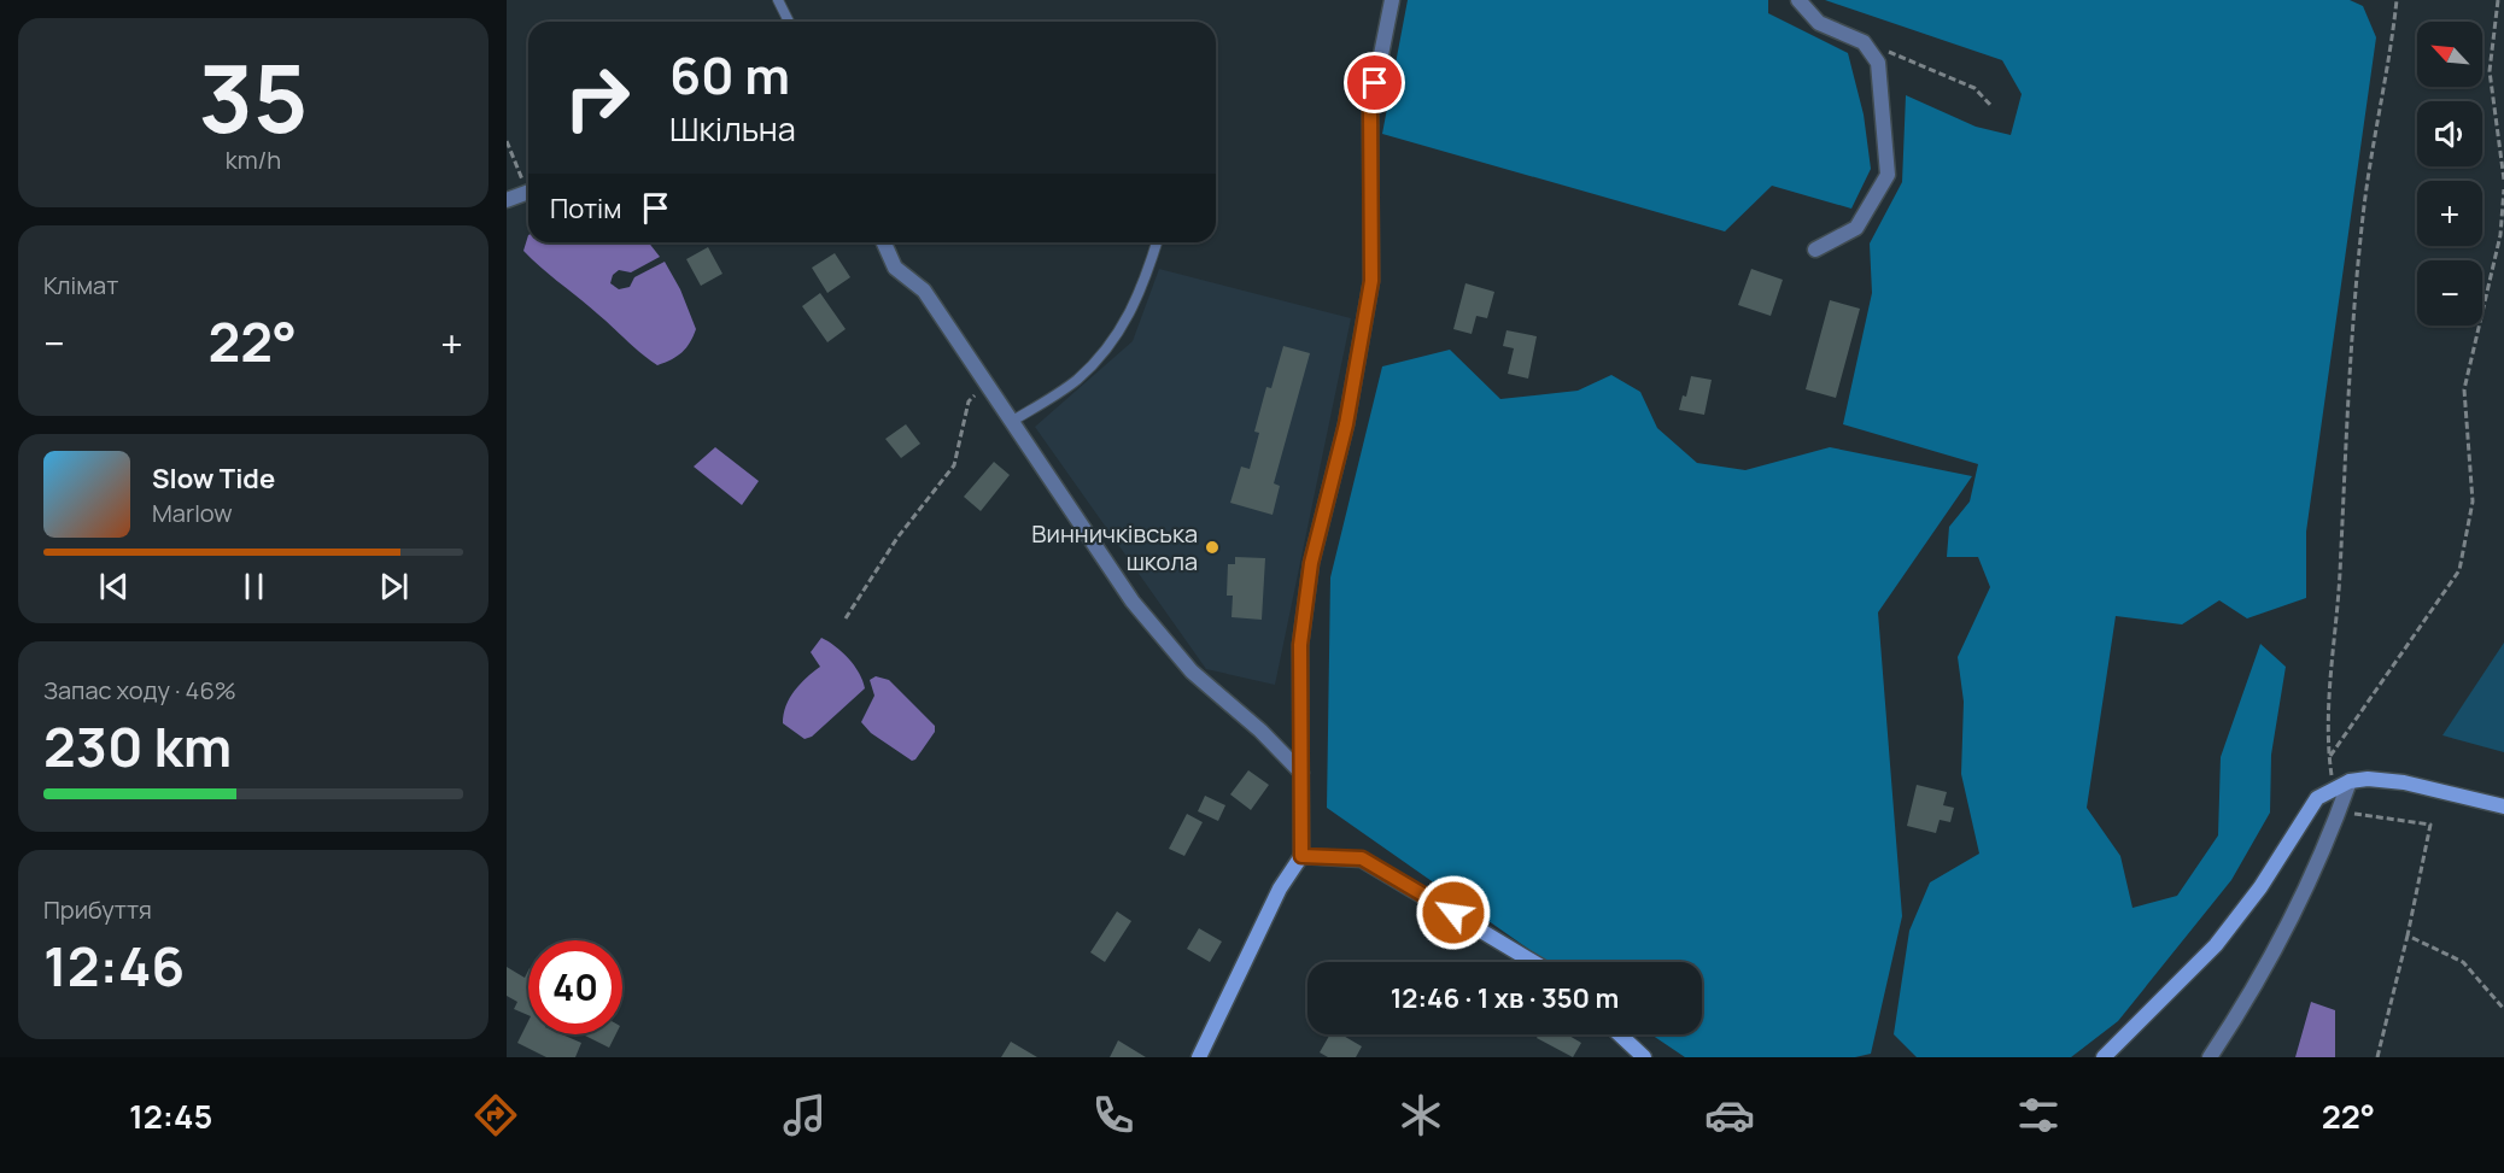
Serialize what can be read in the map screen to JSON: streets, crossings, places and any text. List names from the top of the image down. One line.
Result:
{"places":["Винничківська школа"],"north":"top left","page":{"tile":[["35","km/h"],"Клімат",["Запас ходу · 46%","230 km"],["Прибуття","12:46"]],"map_buttons":["+","−"],"turn":["60 m","Шкільна"],"then":"Потім","heat":["−","22°","+"],"song":["Slow Tide","Marlow"],"limit":"40","trip":"12:46 · 1 хв · 350 m","tabs":["12:45","22°"]}}
